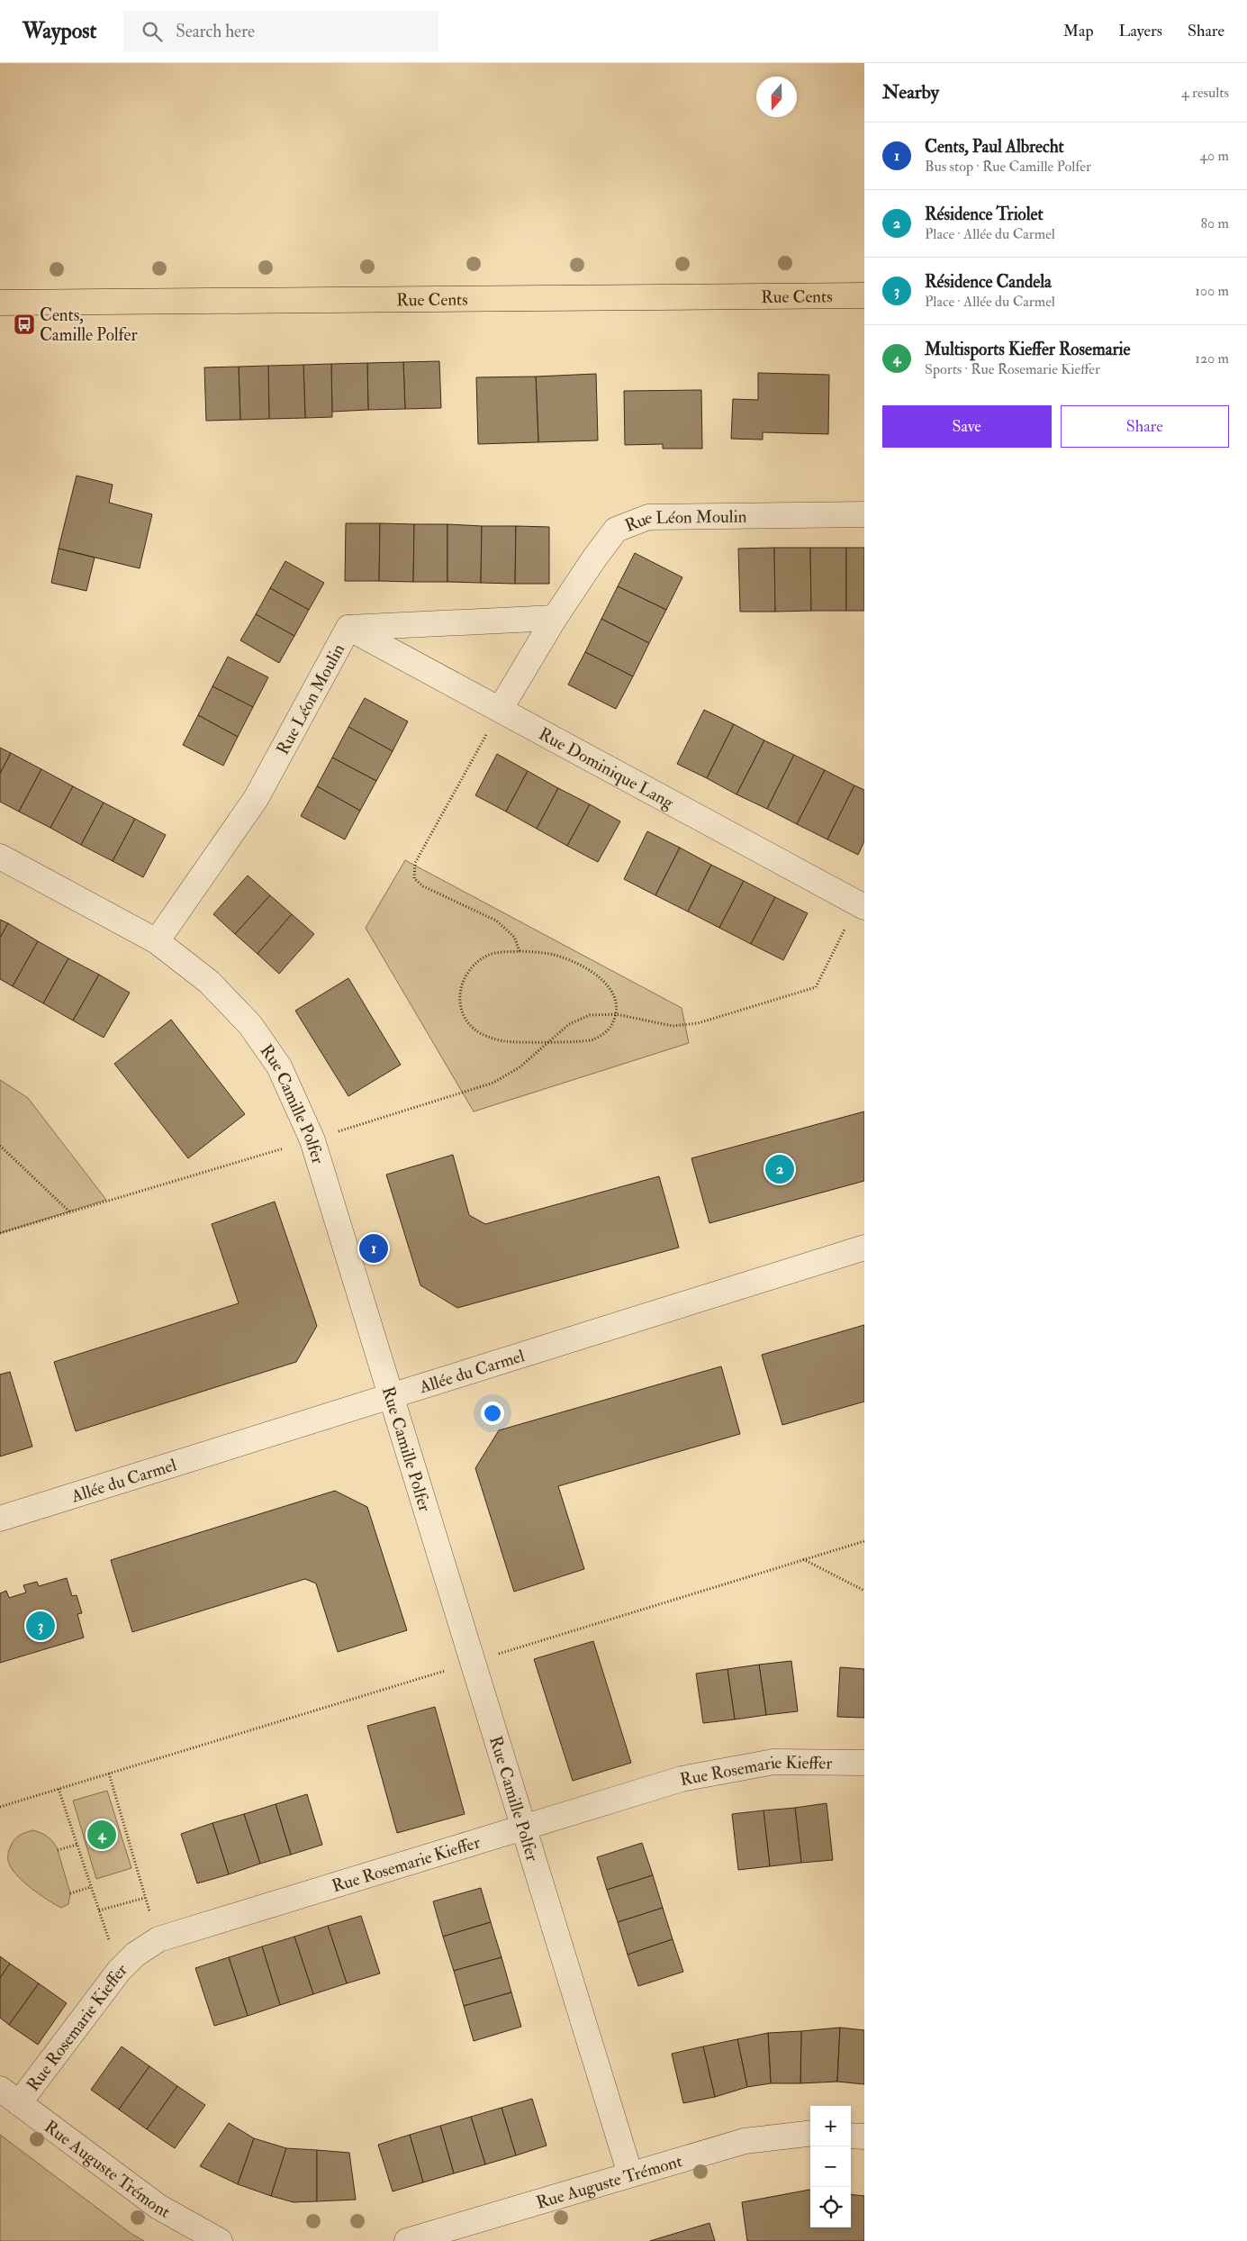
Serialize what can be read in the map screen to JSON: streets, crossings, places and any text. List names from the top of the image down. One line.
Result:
{"streets":{"main road":["Rue Cents"],"street":["Rue Léon Moulin","Rue Dominique Lang","Rue Camille Polfer","Allée du Carmel","Rue Rosemarie Kieffer","Rue Auguste Trémont"]},"crossings":[["Rue Léon Moulin","Rue Dominique Lang"],["Rue Léon Moulin","Rue Camille Polfer"],["Rue Camille Polfer","Allée du Carmel"],["Rue Camille Polfer","Rue Rosemarie Kieffer"],["Rue Camille Polfer","Rue Auguste Trémont"],["Rue Rosemarie Kieffer","Rue Auguste Trémont"]],"places":{"bus stop":["Cents, Camille Polfer"]},"north":"bottom","page":{"header":"Waypost","search":"Search here","nav":["Map","Layers","Share"],"heading":["Nearby","4 results"],"list":[{"mark":"1","name":"Cents, Paul Albrecht","note":"Bus stop · Rue Camille Polfer","value":"40 m"},{"mark":"2","name":"Résidence Triolet","note":"Place · Allée du Carmel","value":"80 m"},{"mark":"3","name":"Résidence Candela","note":"Place · Allée du Carmel","value":"100 m"},{"mark":"4","name":"Multisports Kieffer Rosemarie","note":"Sports · Rue Rosemarie Kieffer","value":"120 m"}],"buttons":["Save","Share"],"pins":["2","1","3","4"],"map_buttons":["+","−"]}}
